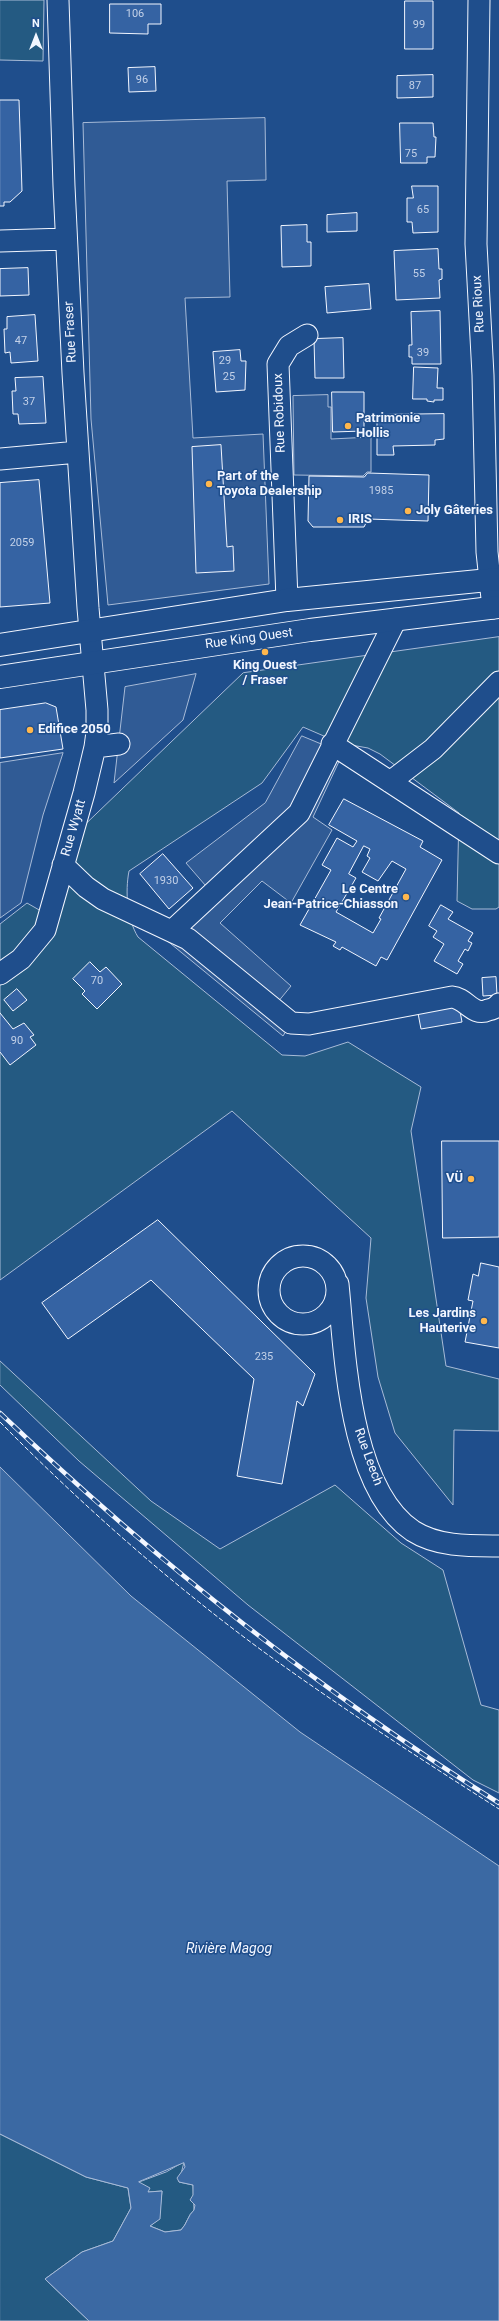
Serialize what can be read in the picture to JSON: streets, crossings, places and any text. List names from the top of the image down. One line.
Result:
{"streets":{"main road":["Rue King Ouest"],"street":["Rue Rioux","Rue Fraser","Rue Robidoux","Rue Wyatt","Rue Leech"]},"crossings":[["Rue Rioux","Rue King Ouest"],["Rue Fraser","Rue King Ouest"],["Rue Fraser","Rue Wyatt"],["Rue King Ouest","Rue Wyatt"]],"water":["Rivière Magog"],"places":["Patrimonie Hollis","Part of the Toyota Dealership","Joly Gâteries","IRIS","King Ouest / Fraser","Edifice 2050","Le Centre Jean-Patrice-Chiasson","VÜ","Les Jardins Hauterive"],"house_numbers":["106","99","96","87","75","65","55","47","39","29","25","37","1985","2059","1930","70","90","235"],"north":"top"}
